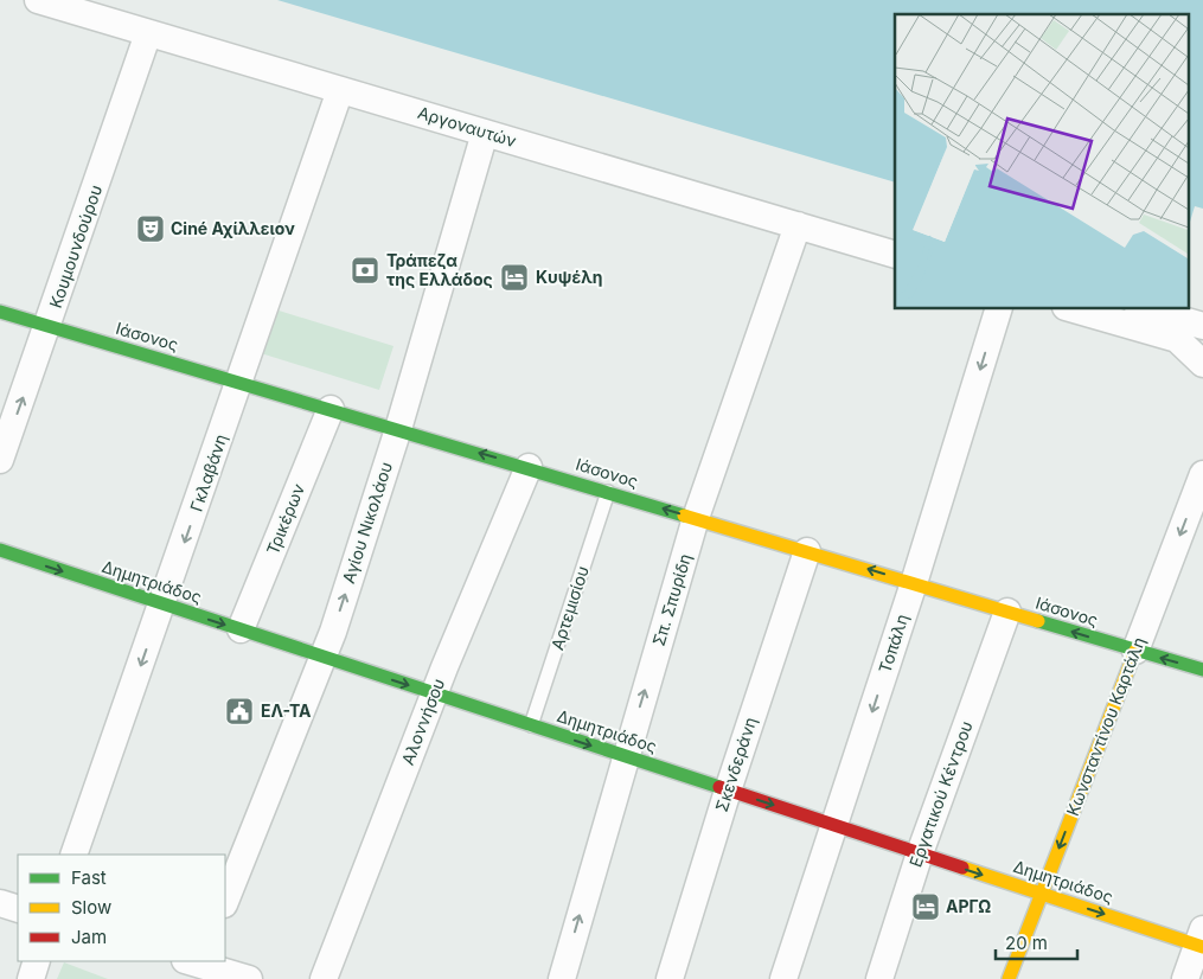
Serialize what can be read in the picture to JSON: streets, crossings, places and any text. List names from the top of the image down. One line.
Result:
{"streets":{"main road":["Ιάσονος","Δημητριάδος","Κωνσταντίνου Καρτάλη"],"street":["Αργοναυτών","Κουμουνδούρου","Γκλαβάνη","Τρικέρων","Αγίου Νικολάου","Σπ. Σπυρίδη","Τοπάλη","Αλοννήσου","Σκενδεράνη","Εργατικού Κέντρου"],"lane":["Αρτεμισίου"]},"crossings":[["Αργοναυτών","Κουμουνδούρου"],["Αργοναυτών","Γκλαβάνη"],["Αργοναυτών","Αγίου Νικολάου"],["Αργοναυτών","Σπ. Σπυρίδη"],["Κουμουνδούρου","Ιάσονος"],["Ιάσονος","Γκλαβάνη"],["Ιάσονος","Τρικέρων"],["Ιάσονος","Αγίου Νικολάου"],["Ιάσονος","Σπ. Σπυρίδη"],["Ιάσονος","Αρτεμισίου"],["Ιάσονος","Τοπάλη"],["Ιάσονος","Αλοννήσου"],["Ιάσονος","Κωνσταντίνου Καρτάλη"],["Ιάσονος","Σκενδεράνη"],["Ιάσονος","Εργατικού Κέντρου"],["Γκλαβάνη","Δημητριάδος"],["Τρικέρων","Δημητριάδος"],["Αγίου Νικολάου","Δημητριάδος"],["Δημητριάδος","Σπ. Σπυρίδη"],["Δημητριάδος","Αρτεμισίου"],["Δημητριάδος","Τοπάλη"],["Δημητριάδος","Αλοννήσου"],["Δημητριάδος","Κωνσταντίνου Καρτάλη"],["Δημητριάδος","Σκενδεράνη"],["Δημητριάδος","Εργατικού Κέντρου"]],"one_way":["Ιάσονος","Γκλαβάνη","Δημητριάδος","Σπ. Σπυρίδη","Τοπάλη","Κωνσταντίνου Καρτάλη"],"places":{"theatre":["Ciné Αχίλλειον"],"bank":["Τράπεζα της Ελλάδος"],"hotel":["Κυψέλη","ΑΡΓΩ"],"public building":["ΕΛ-ΤΑ"]},"legend":["Fast","Slow","Jam"],"scale_bar":"20 m"}
